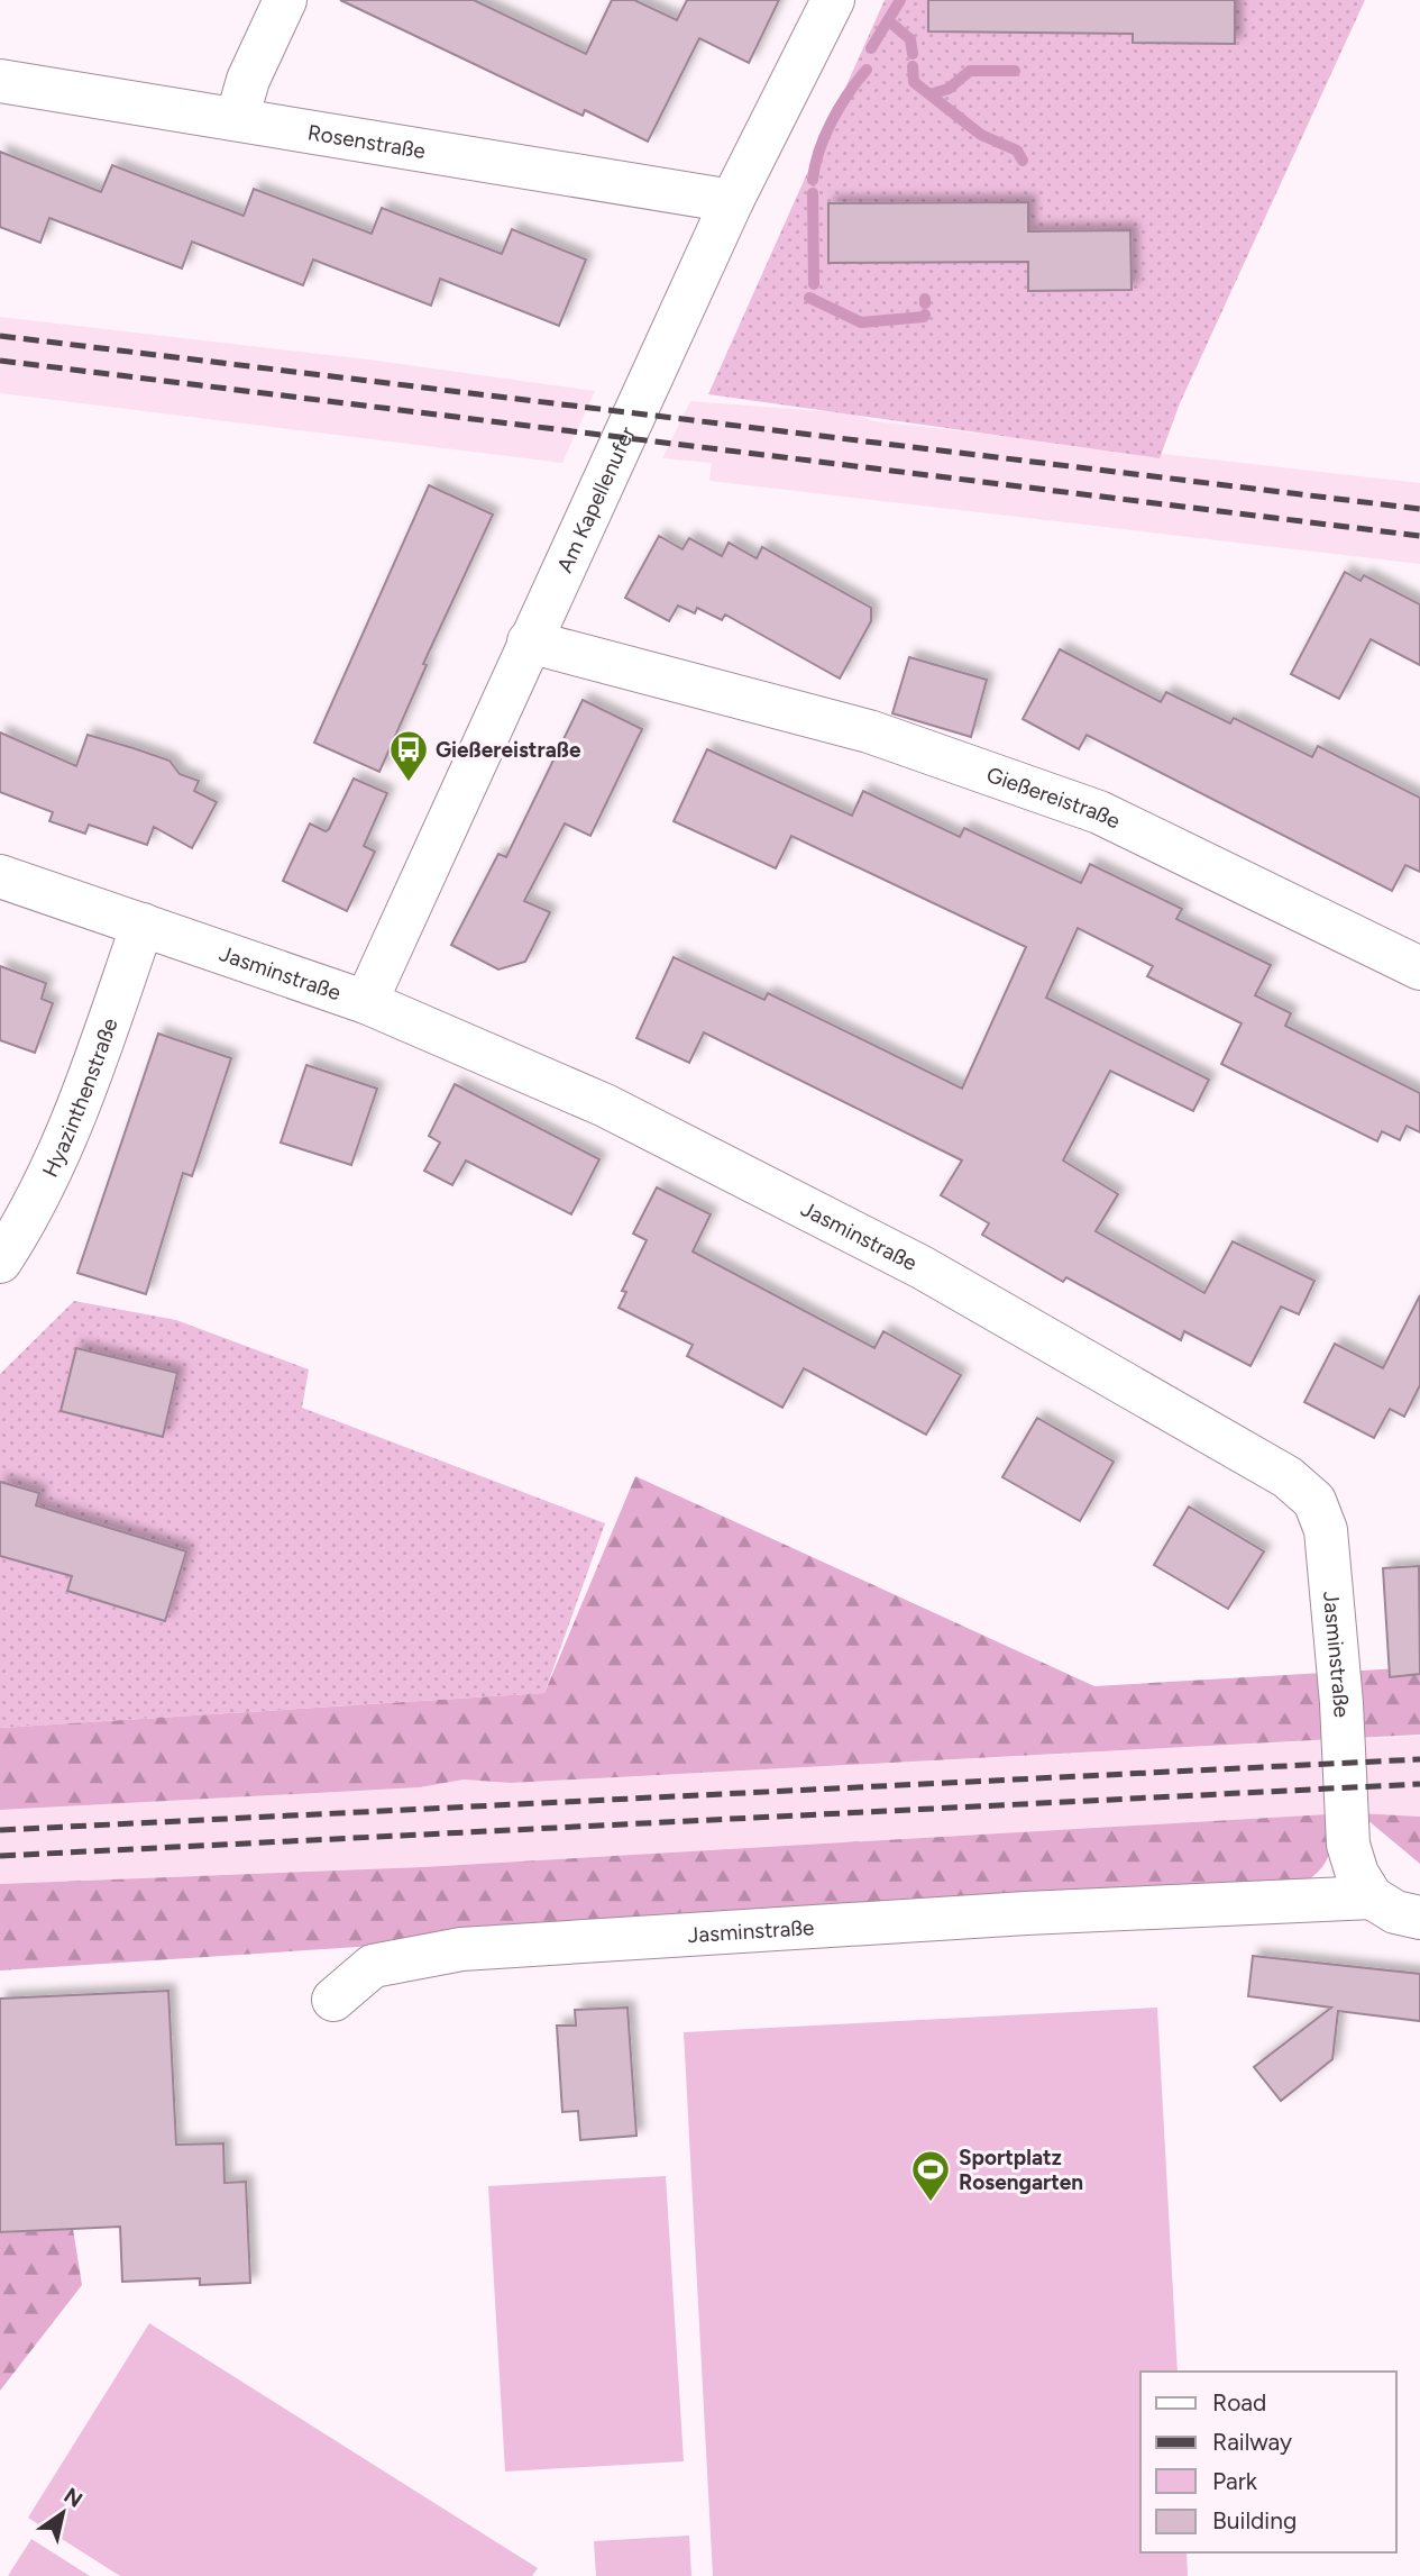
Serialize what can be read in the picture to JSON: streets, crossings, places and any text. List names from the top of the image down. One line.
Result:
{"streets":{"street":["Rosenstraße","Am Kapellenufer","Gießereistraße","Jasminstraße","Hyazinthenstraße"]},"crossings":[["Rosenstraße","Am Kapellenufer"],["Am Kapellenufer","Gießereistraße"],["Am Kapellenufer","Jasminstraße"],["Jasminstraße","Hyazinthenstraße"]],"places":{"bus stop":["Gießereistraße"],"sports":["Sportplatz Rosengarten"]},"legend":["Road","Railway","Park","Building"],"north":"top right"}
